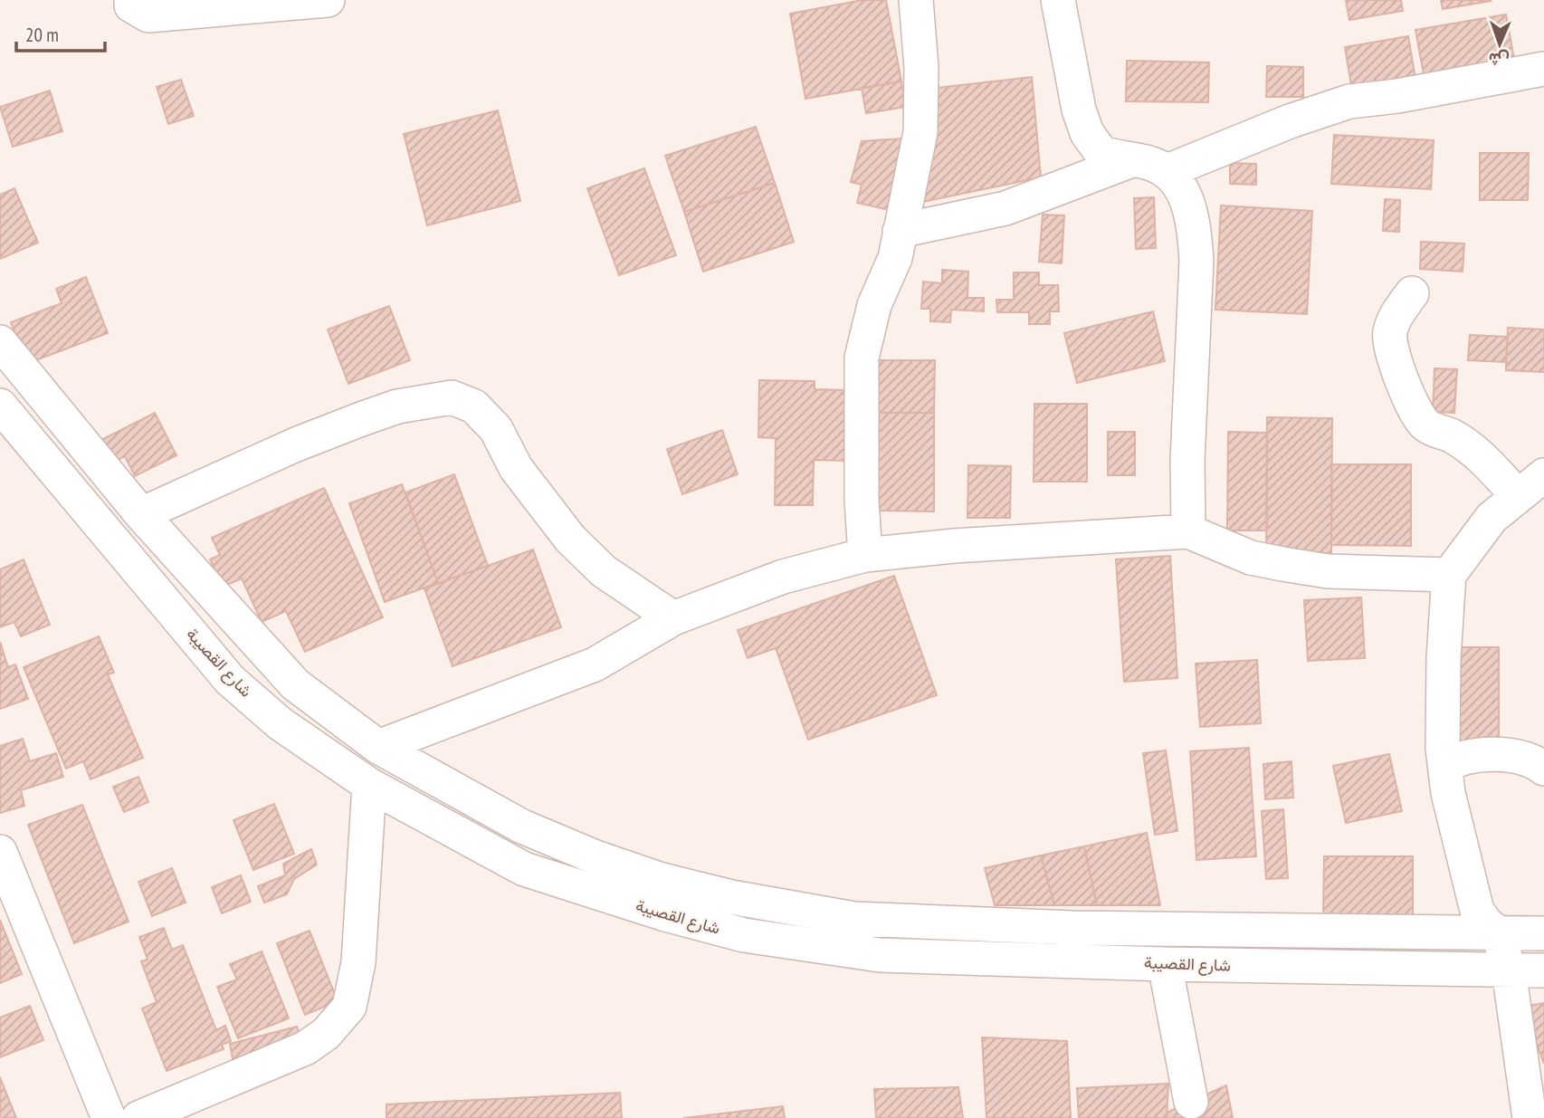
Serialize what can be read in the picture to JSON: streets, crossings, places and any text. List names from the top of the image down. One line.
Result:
{"streets":{"street":["شارع القصيبة"]},"scale_bar":"20 m","north":"bottom"}
